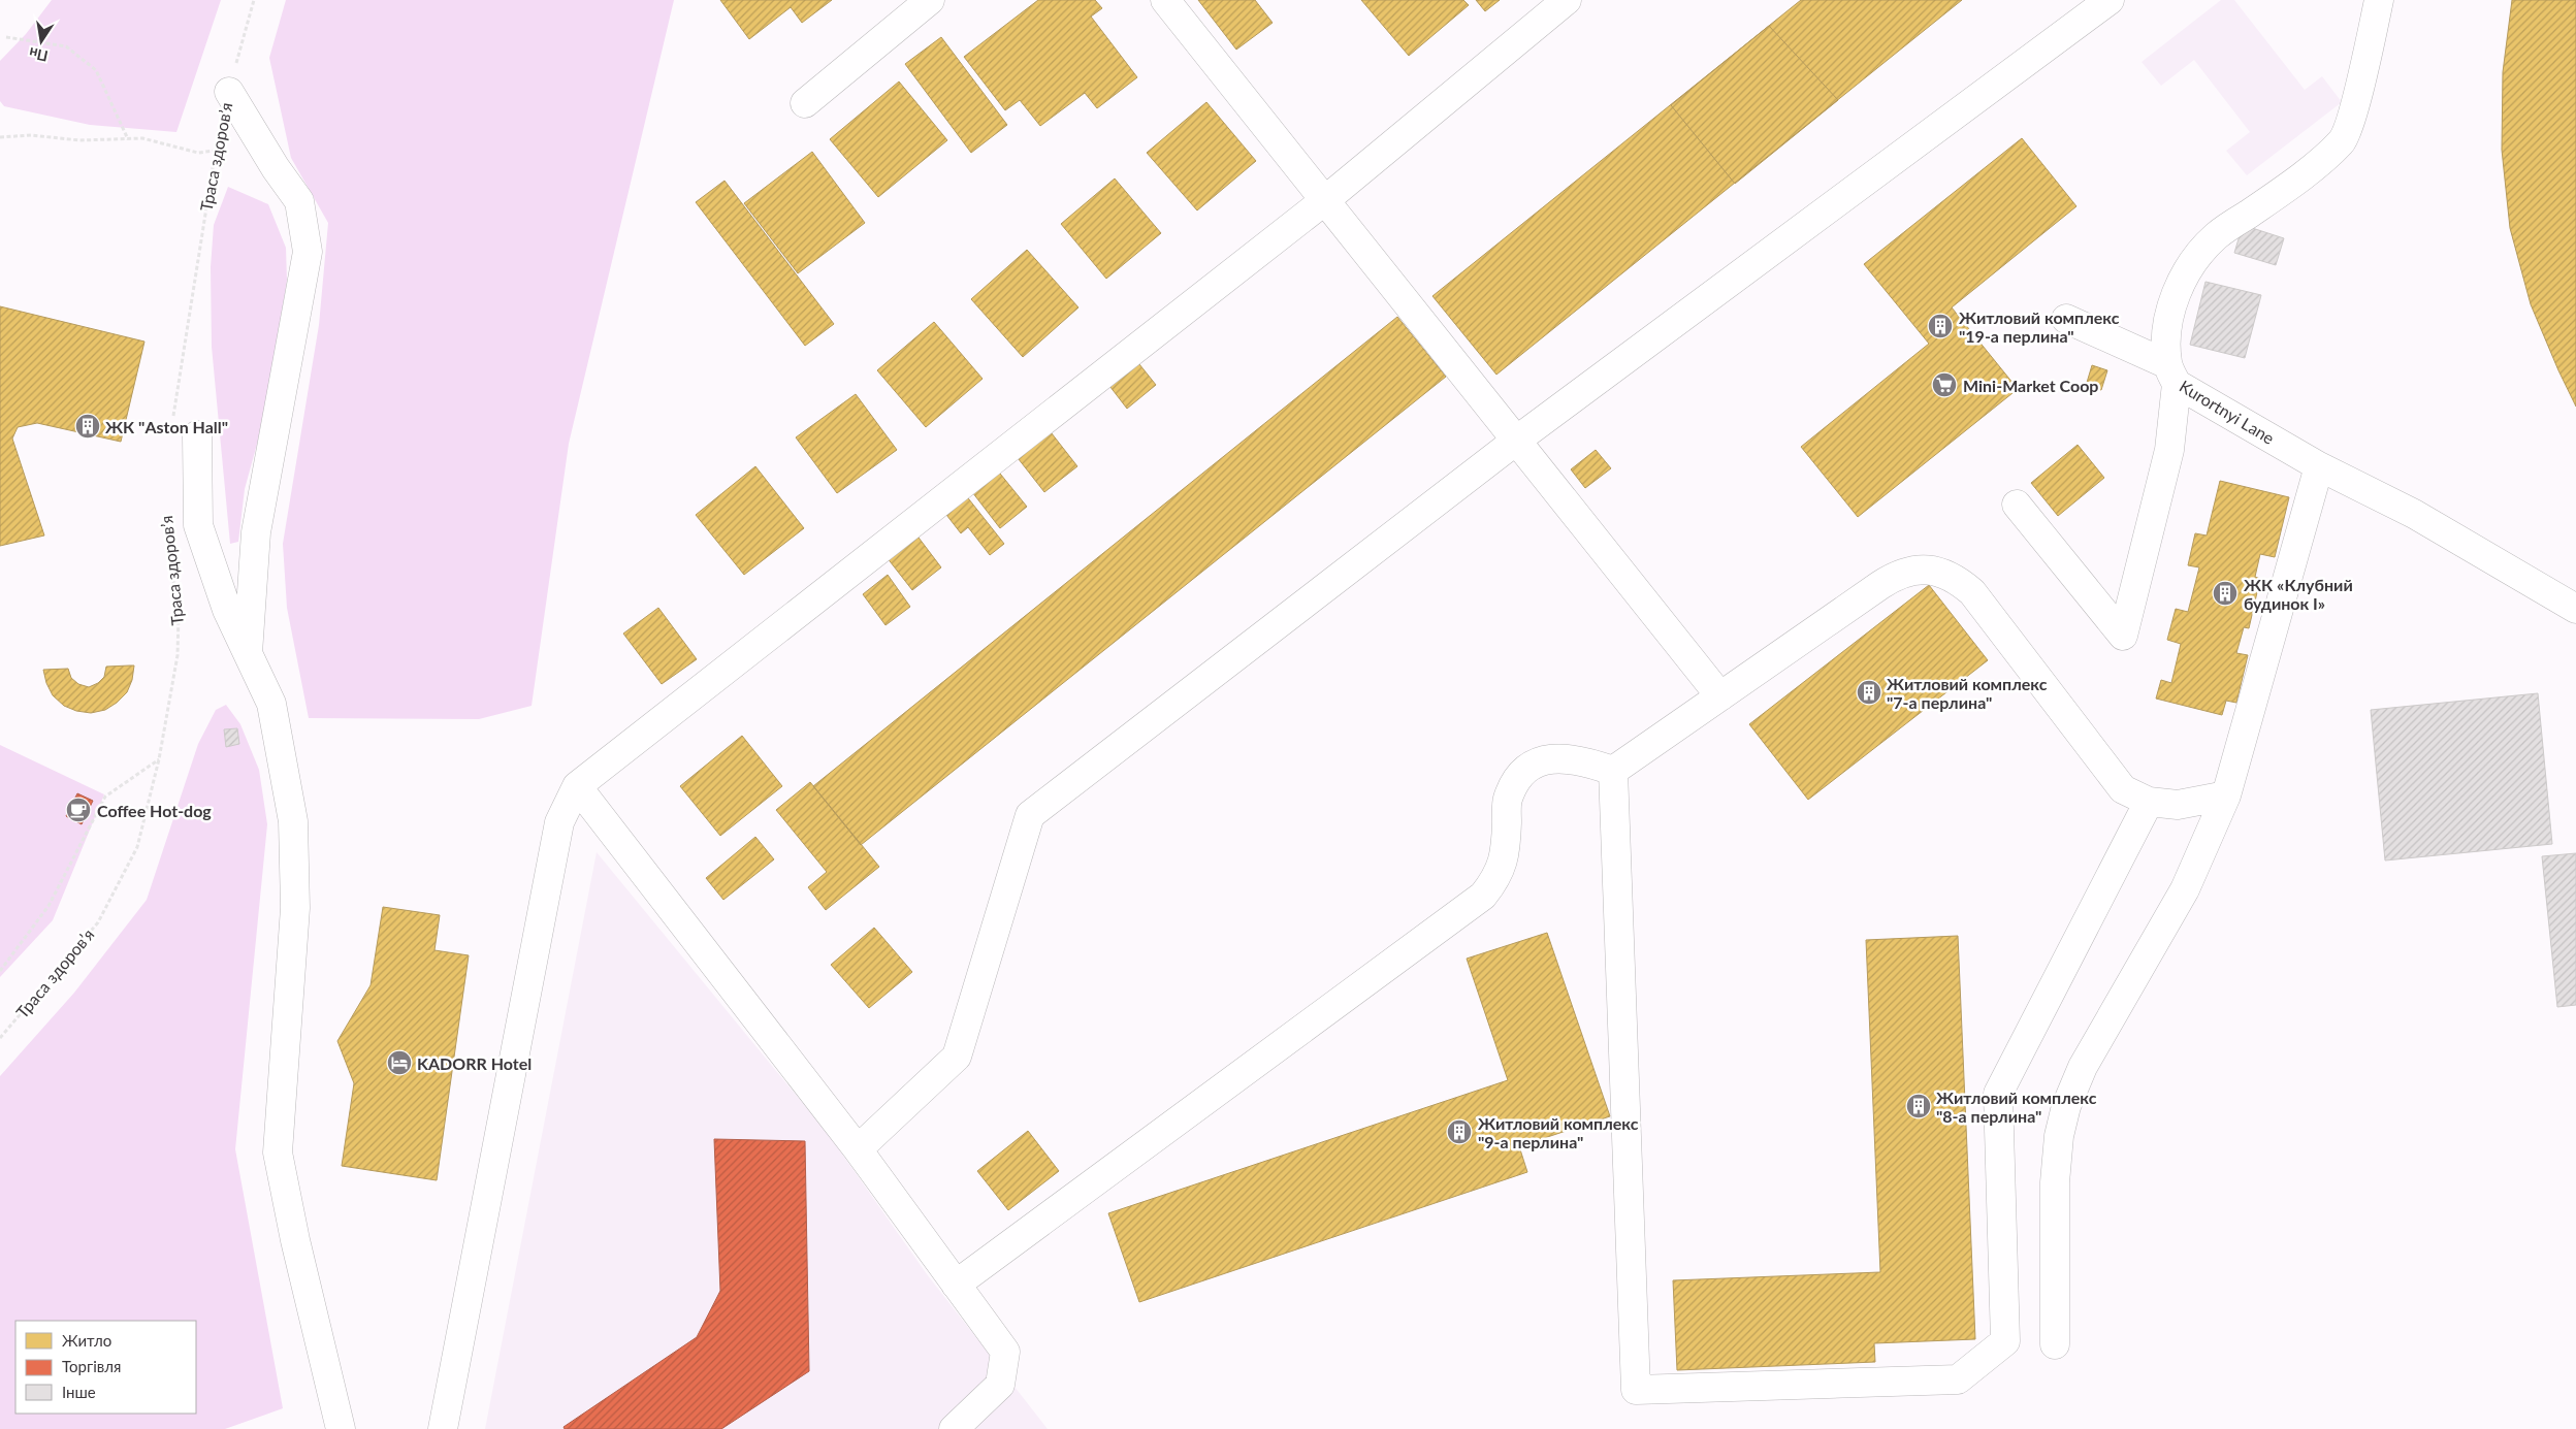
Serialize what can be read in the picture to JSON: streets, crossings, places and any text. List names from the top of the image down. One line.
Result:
{"streets":{"street":["Kurortnyi Lane"],"path":["Траса здоров’я"]},"places":{"building":["Житловий комплекс \"19-а перлина\"","ЖК \"Aston Hall\"","ЖК «Клубний будинок I»","Житловий комплекс \"7-а перлина\"","Житловий комплекс \"8-а перлина\"","Житловий комплекс \"9-а перлина\""],"supermarket":["Mini-Market Coop"],"cafe":["Coffee Hot-dog"],"hotel":["KADORR Hotel"]},"legend":["Житло","Торгівля","Інше"],"north":"bottom"}
